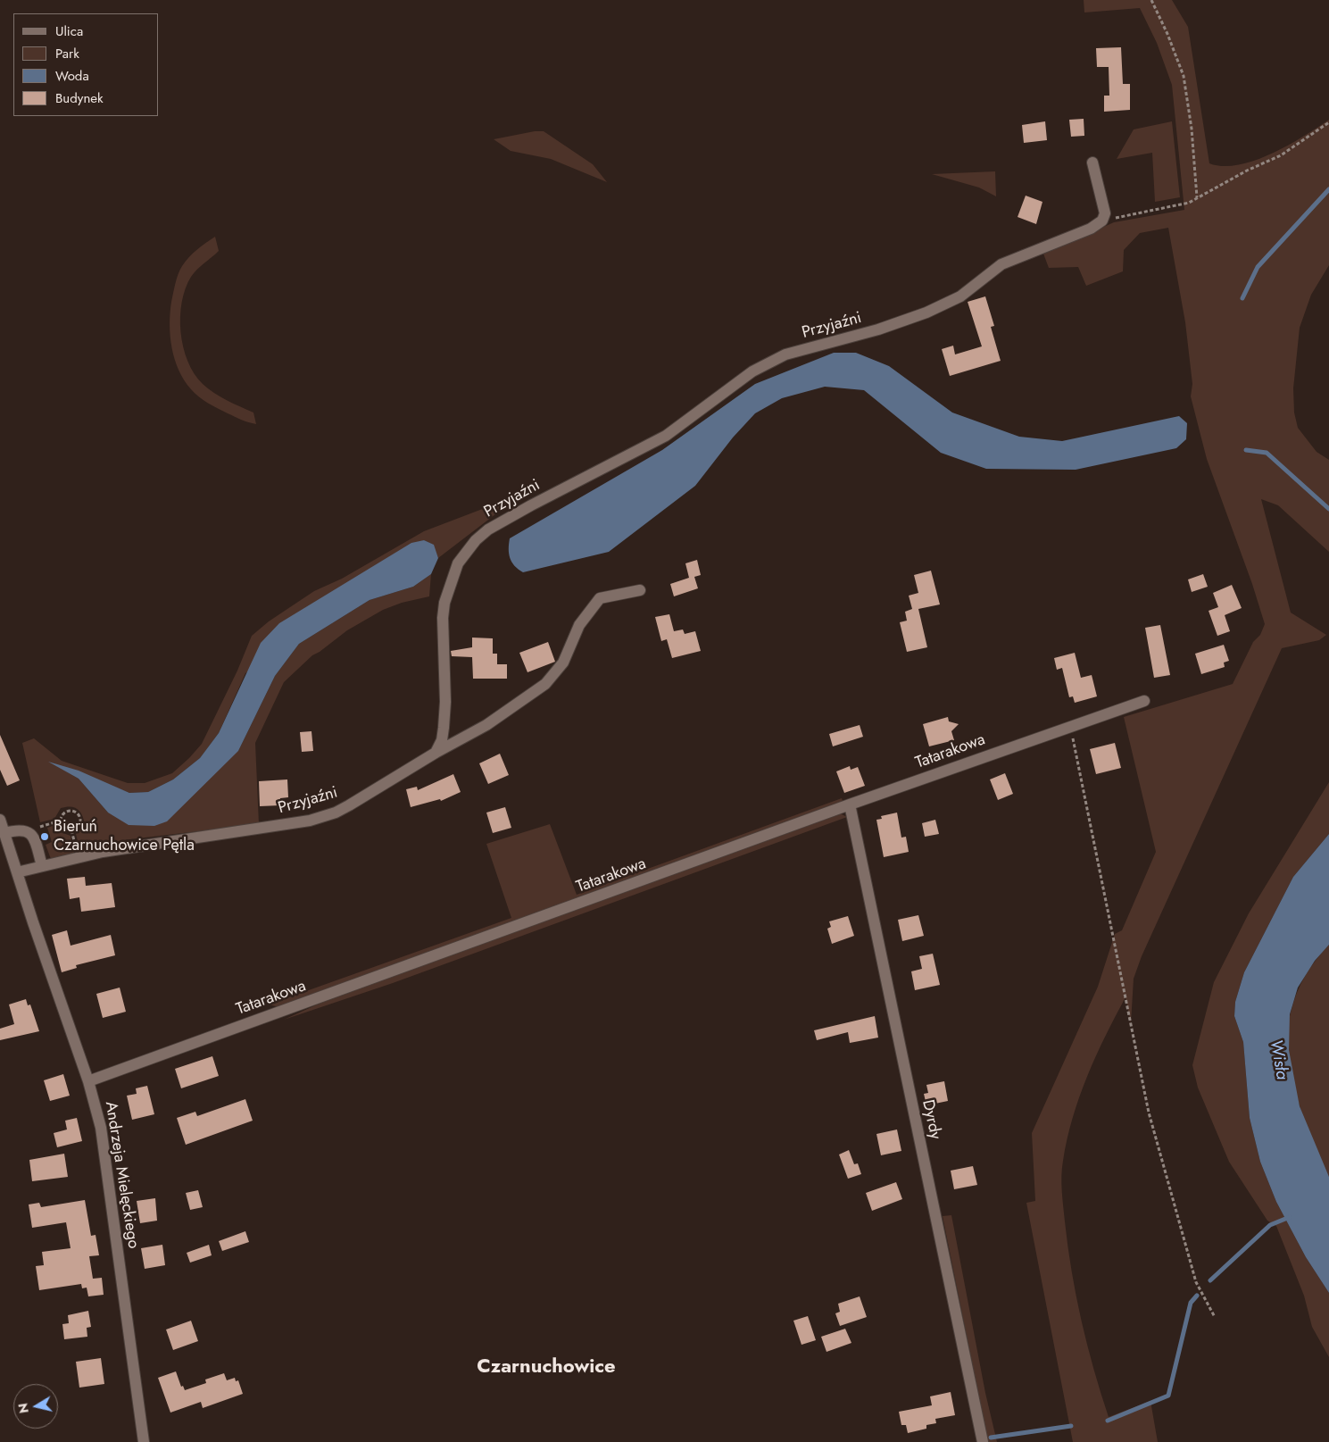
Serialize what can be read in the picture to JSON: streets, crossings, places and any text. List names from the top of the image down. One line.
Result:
{"streets":{"street":["Przyjaźni","Tatarakowa","Dyrdy","Andrzeja Mielęckiego"]},"crossings":[["Przyjaźni","Andrzeja Mielęckiego"],["Tatarakowa","Dyrdy"],["Tatarakowa","Andrzeja Mielęckiego"]],"districts":["Czarnuchowice"],"water":["Wisła"],"places":["Bieruń Czarnuchowice Pętla"],"legend":["Ulica","Park","Woda","Budynek"],"north":"left"}
